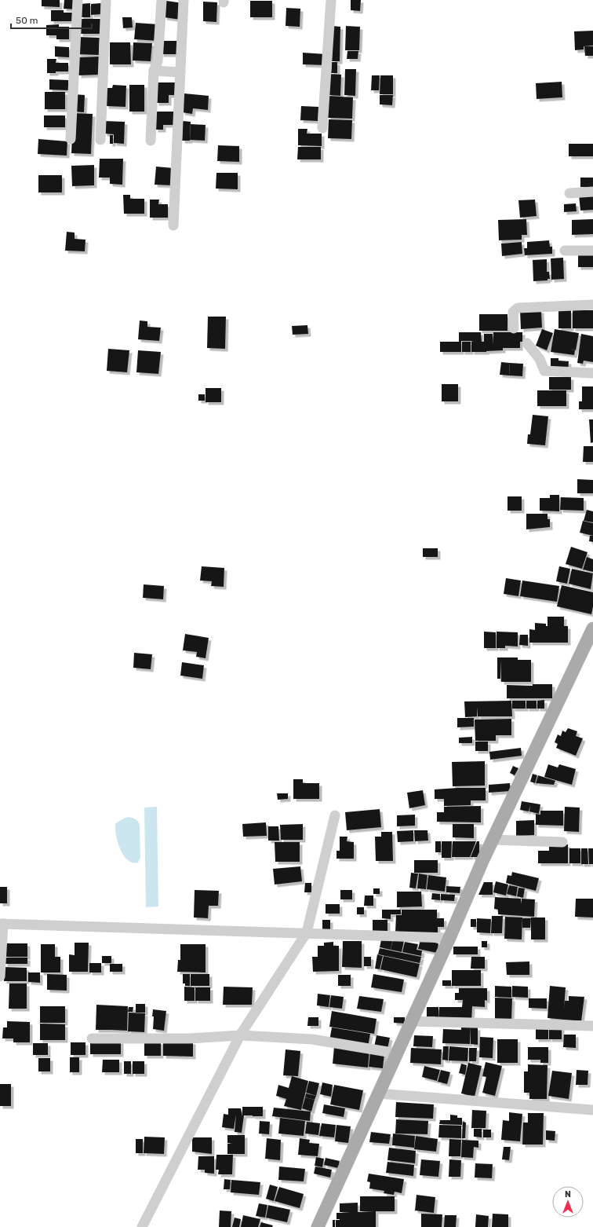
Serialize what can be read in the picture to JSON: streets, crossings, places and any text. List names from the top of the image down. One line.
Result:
{"scale_bar":"50 m","north":"top"}
